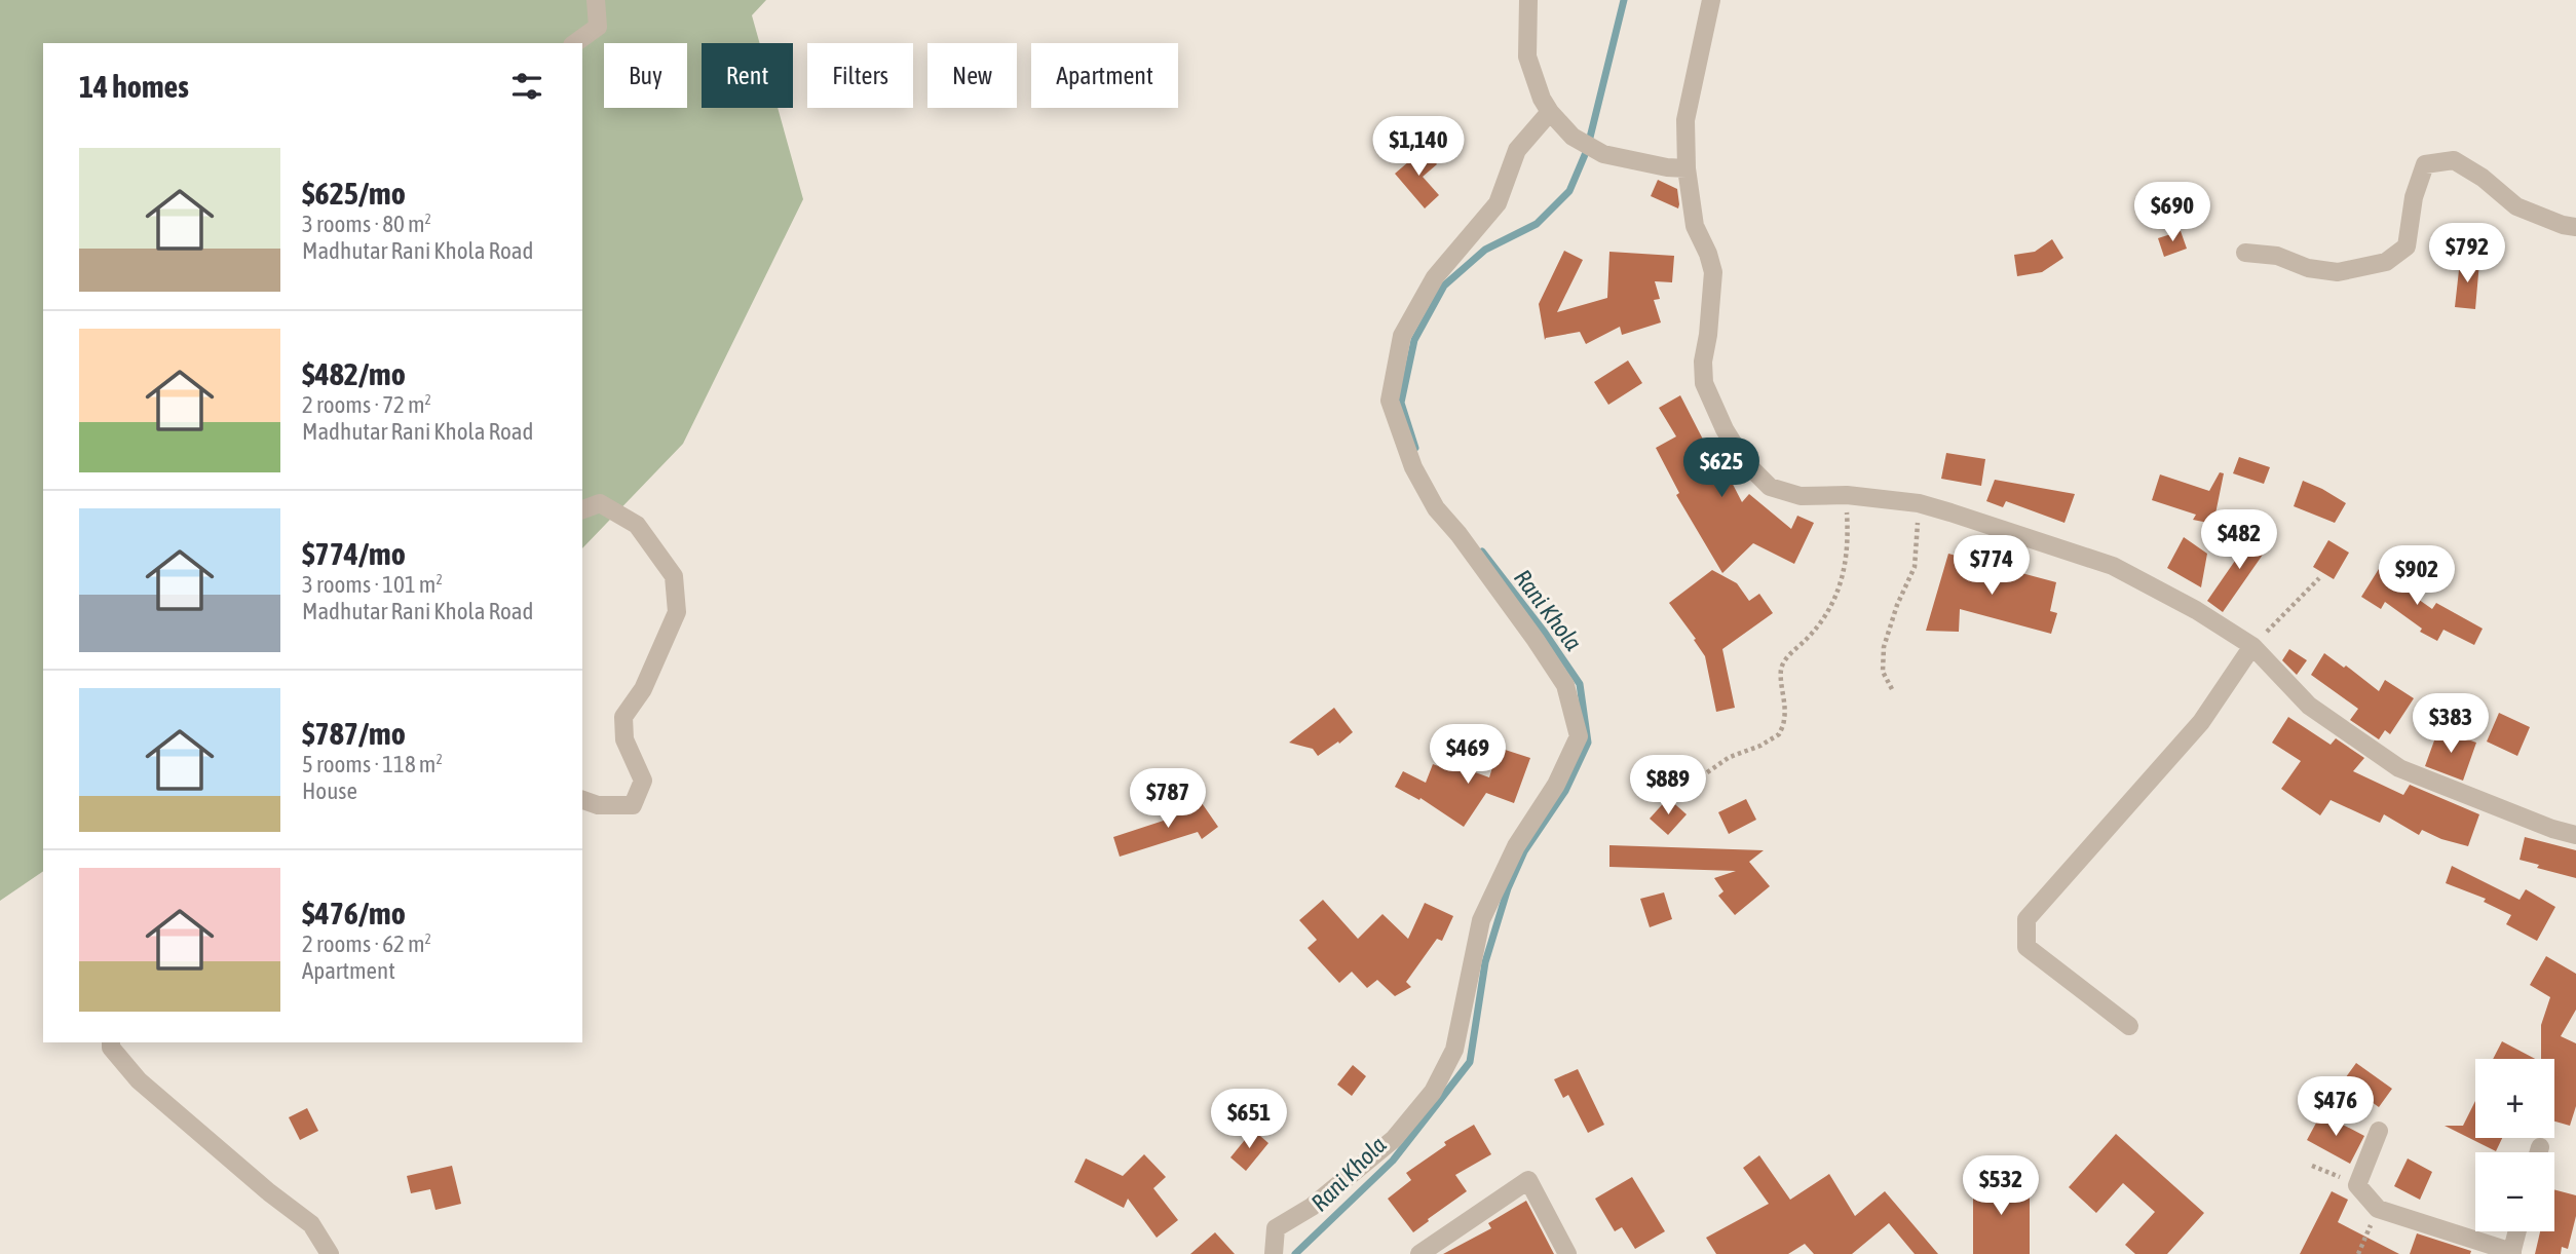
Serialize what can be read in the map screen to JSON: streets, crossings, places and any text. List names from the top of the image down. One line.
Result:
{"water":["Rani Khola"],"page":{"chip":["Buy","Rent","Filters","New","Apartment"],"heading":"14 homes","price":["$1,140","$690","$792","$625","$482","$774","$902","$383","$469","$889","$787","$476","$651","$532"],"list":[{"name":"$625/mo","note":"3 rooms · 80 m² · Madhutar Rani Khola Road"},{"name":"$482/mo","note":"2 rooms · 72 m² · Madhutar Rani Khola Road"},{"name":"$774/mo","note":"3 rooms · 101 m² · Madhutar Rani Khola Road"},{"name":"$787/mo","note":"5 rooms · 118 m² · House"},{"name":"$476/mo","note":"2 rooms · 62 m² · Apartment"}],"map_buttons":["+","−"]}}
